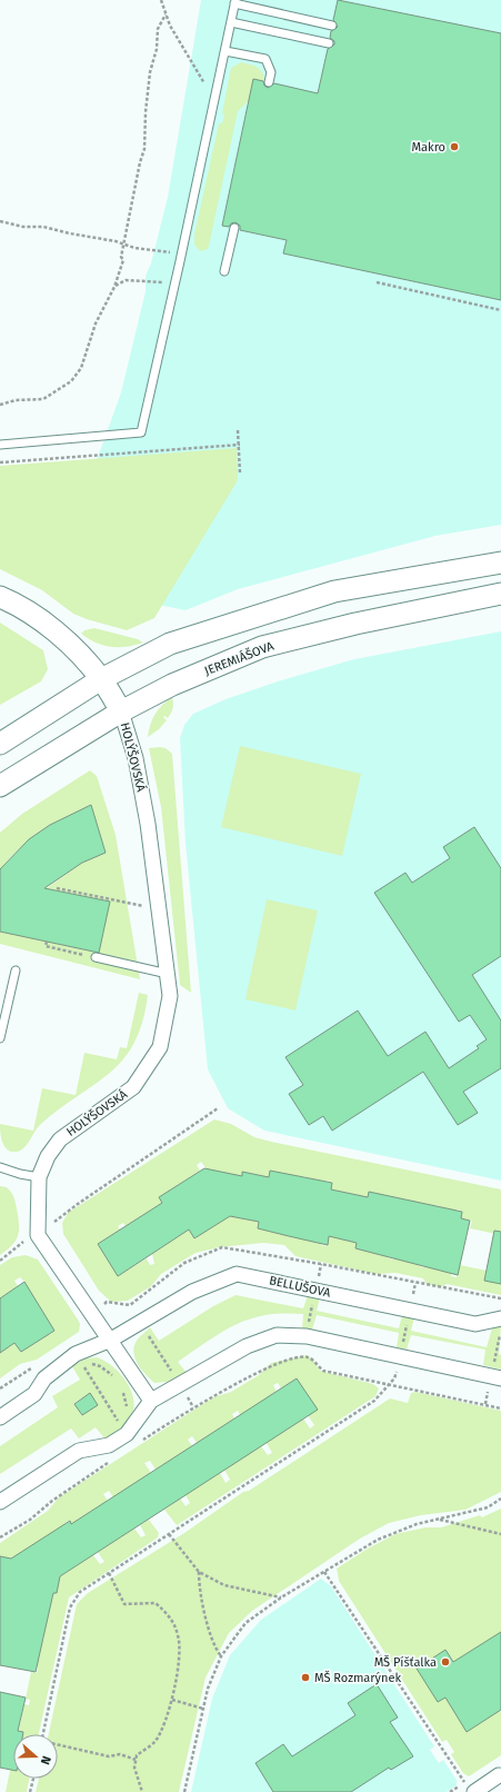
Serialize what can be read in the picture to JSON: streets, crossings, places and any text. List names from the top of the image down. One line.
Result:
{"streets":{"main road":["JEREMIÁŠOVA"],"street":["HOLÝŠOVSKÁ","BELLUŠOVA"]},"crossings":[["JEREMIÁŠOVA","HOLÝŠOVSKÁ"]],"places":["Makro","MŠ Píšťalka","MŠ Rozmarýnek"],"north":"right"}
